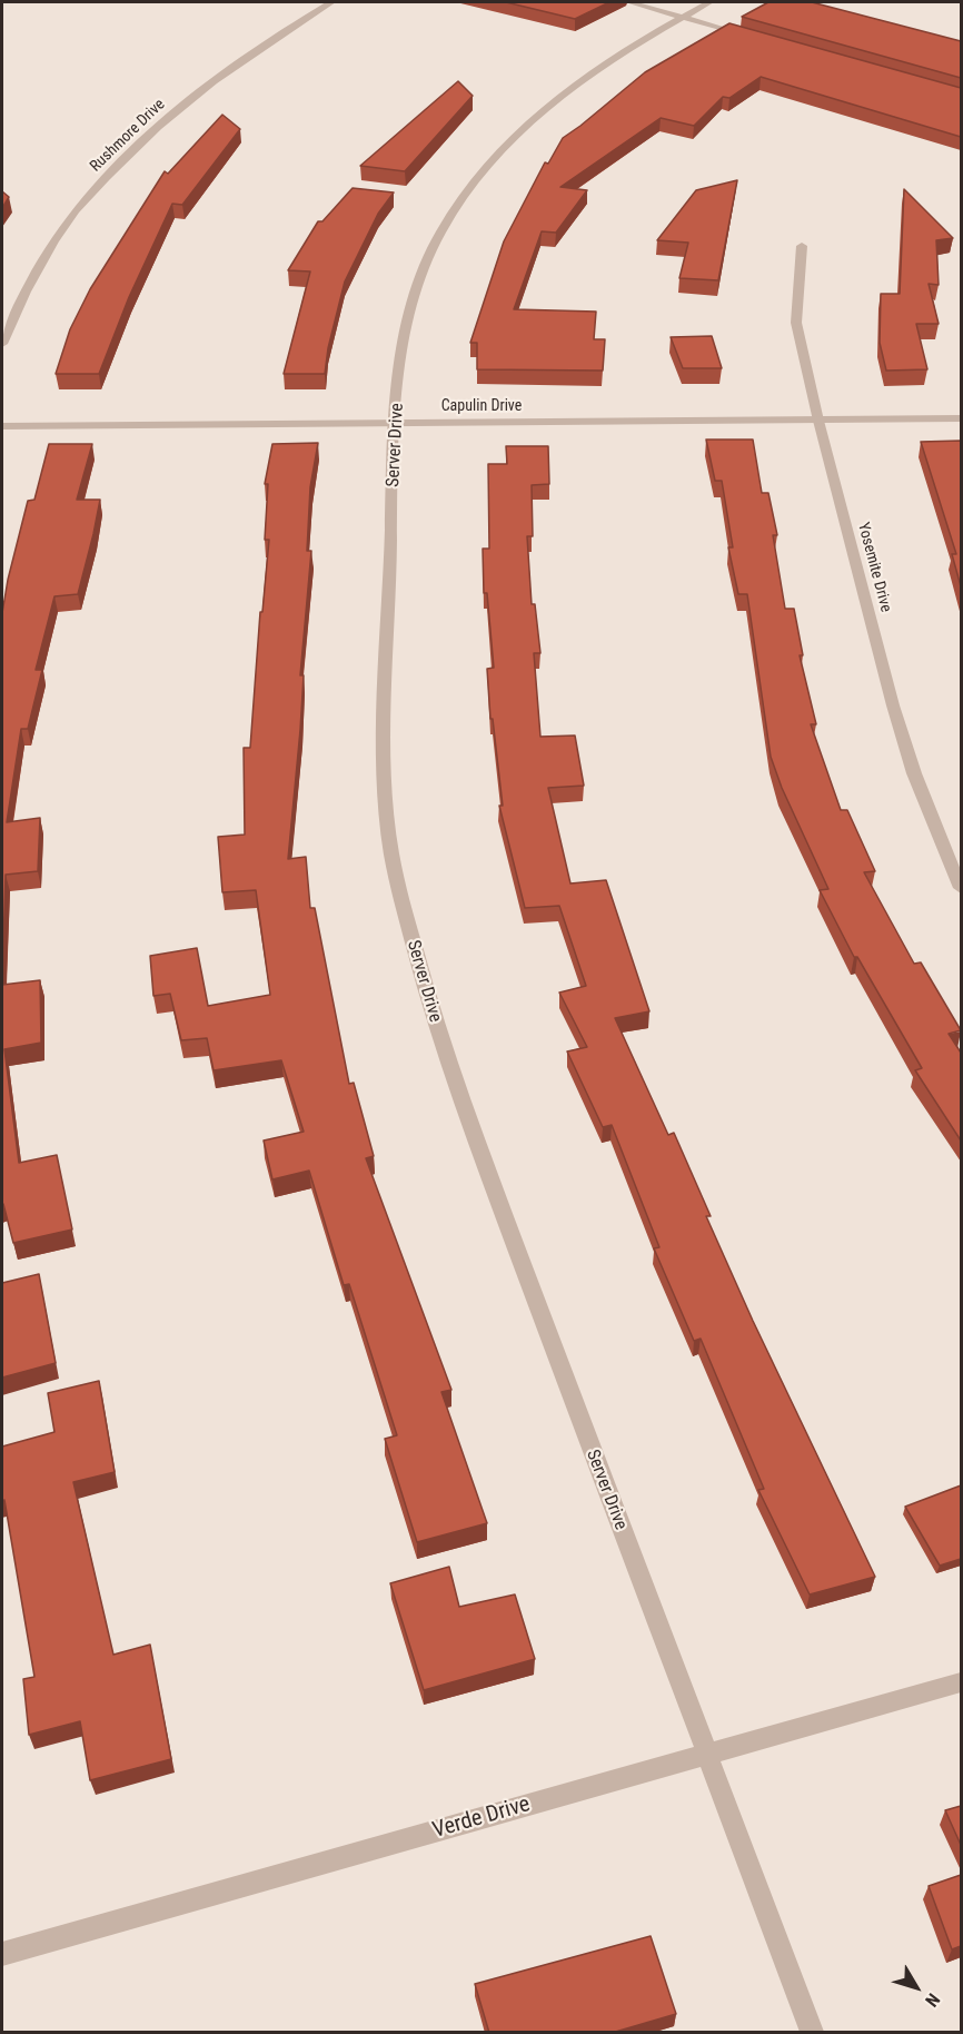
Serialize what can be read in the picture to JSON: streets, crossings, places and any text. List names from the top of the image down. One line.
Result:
{"streets":{"street":["Rushmore Drive","Capulin Drive","Server Drive","Yosemite Drive","Verde Drive"]},"crossings":[["Capulin Drive","Server Drive"],["Capulin Drive","Yosemite Drive"],["Server Drive","Verde Drive"]],"north":"bottom right"}
